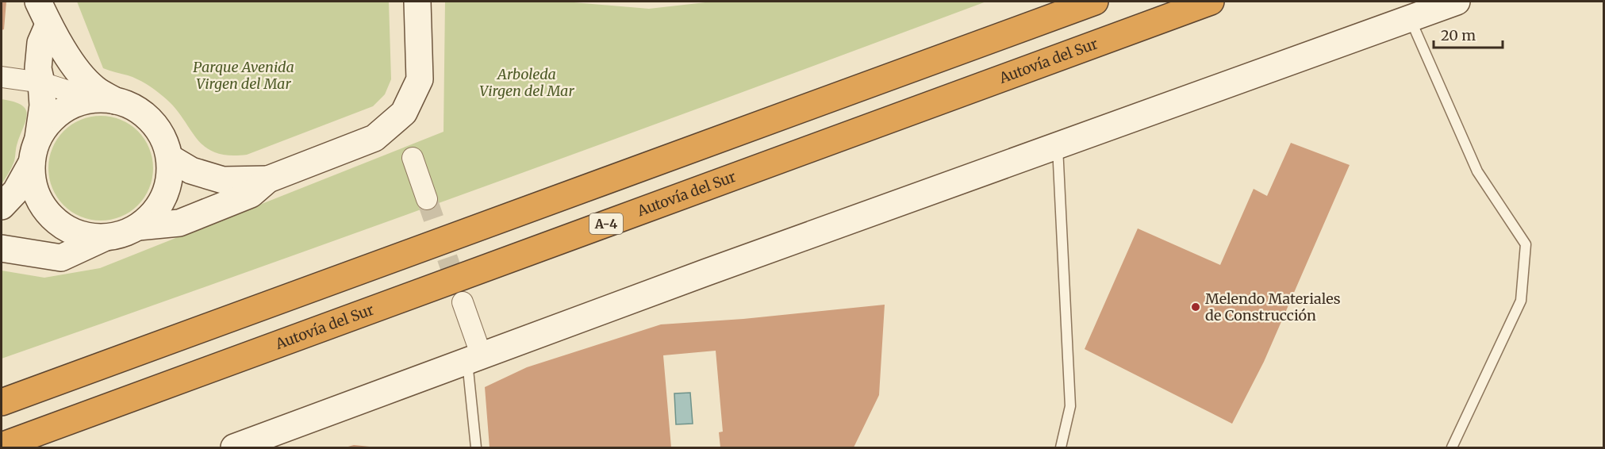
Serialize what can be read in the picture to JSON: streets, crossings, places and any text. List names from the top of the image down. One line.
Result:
{"streets":{"highway":["Autovía del Sur","A-4"]},"parks":["Parque Avenida Virgen del Mar","Arboleda Virgen del Mar"],"places":["Melendo Materiales de Construcción"],"scale_bar":"20 m"}
